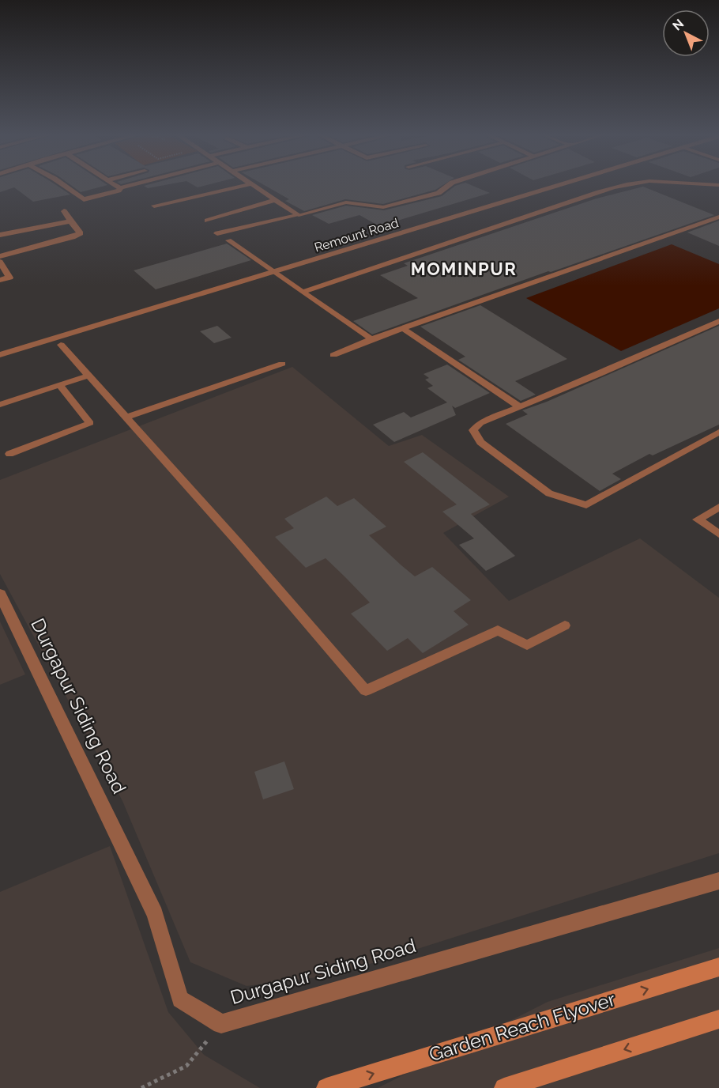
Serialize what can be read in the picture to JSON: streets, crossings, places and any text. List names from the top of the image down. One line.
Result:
{"streets":{"main road":["Garden Reach Flyover"],"street":["Remount Road","Durgapur Siding Road"]},"districts":["MOMINPUR"],"north":"top left"}
